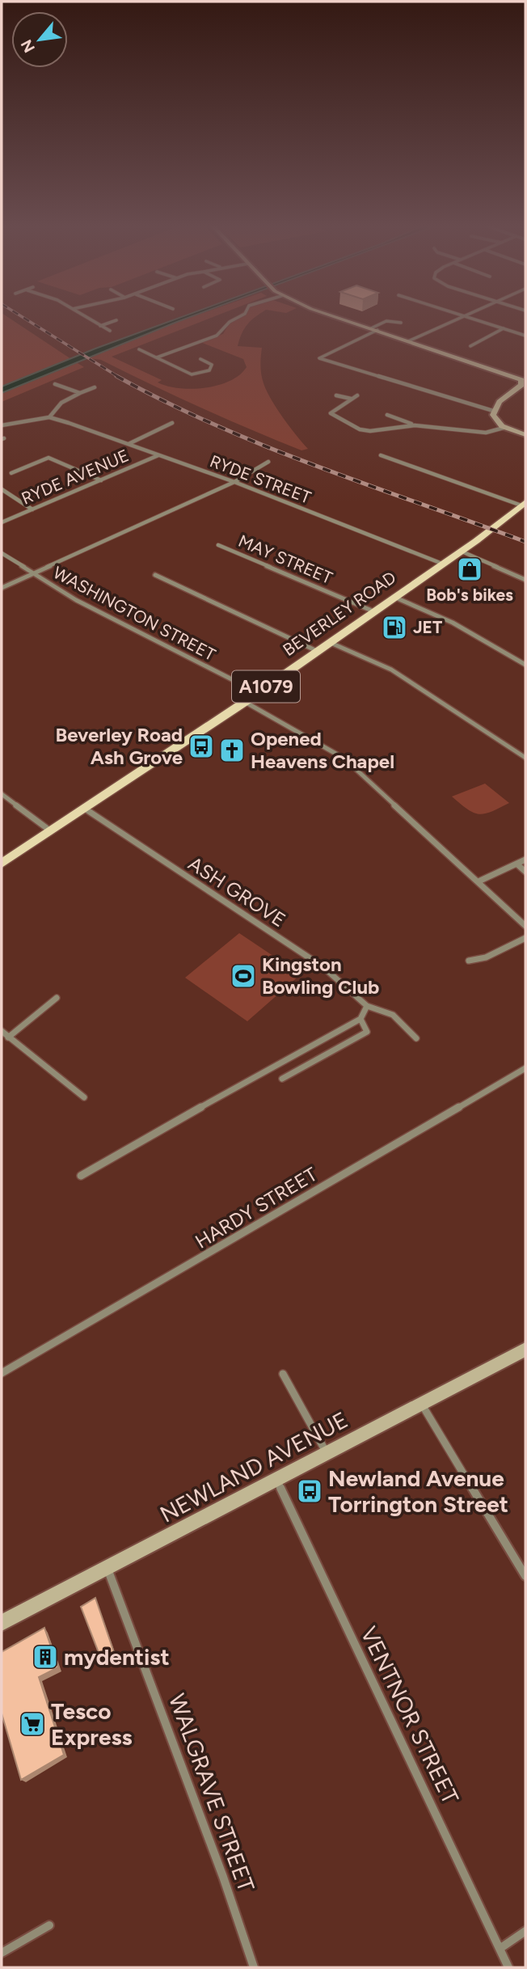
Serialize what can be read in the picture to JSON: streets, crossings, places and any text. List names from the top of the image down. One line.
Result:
{"streets":{"main road":["BEVERLEY ROAD","A1079"],"street":["RYDE AVENUE","RYDE STREET","MAY STREET","WASHINGTON STREET","ASH GROVE","HARDY STREET","NEWLAND AVENUE","VENTNOR STREET","WALGRAVE STREET"]},"crossings":[["RYDE AVENUE","RYDE STREET"],["RYDE STREET","BEVERLEY ROAD"],["MAY STREET","BEVERLEY ROAD"],["WASHINGTON STREET","BEVERLEY ROAD"],["BEVERLEY ROAD","ASH GROVE"],["NEWLAND AVENUE","VENTNOR STREET"],["NEWLAND AVENUE","WALGRAVE STREET"]],"places":{"shop":["Bob's bikes"],"fuel station":["JET"],"bus stop":["Beverley Road Ash Grove","Newland Avenue Torrington Street"],"church":["Opened Heavens Chapel"],"sports":["Kingston Bowling Club"],"building":["mydentist"],"supermarket":["Tesco Express"]},"north":"bottom left"}
